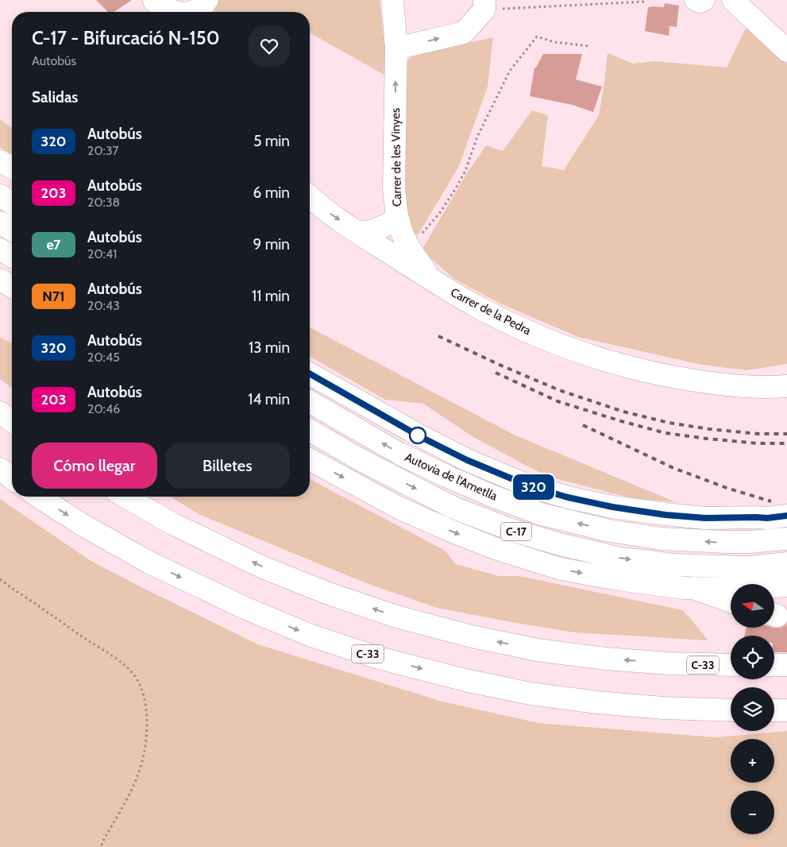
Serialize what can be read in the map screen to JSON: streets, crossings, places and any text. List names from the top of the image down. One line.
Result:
{"streets":{"main road":["Carrer de les Vinyes","Carrer de la Pedra","Autovia de l'Ametlla","C-17","C-33"]},"crossings":[["Carrer de les Vinyes","Carrer de la Pedra"]],"one_way":["Carrer de les Vinyes"],"lines":["bus line 320"],"north":"left","page":{"on_map":"320","heading":[["C-17 - Bifurcació N-150","Autobús"],"Salidas"],"list":[{"mark":"320","name":"Autobús","note":"20:37","value":"5 min"},{"mark":"203","name":"Autobús","note":"20:38","value":"6 min"},{"mark":"e7","name":"Autobús","note":"20:41","value":"9 min"},{"mark":"N71","name":"Autobús","note":"20:43","value":"11 min"},{"mark":"320","name":"Autobús","note":"20:45","value":"13 min"},{"mark":"203","name":"Autobús","note":"20:46","value":"14 min"}],"buttons":["Cómo llegar","Billetes"],"map_buttons":["+","−"]}}
